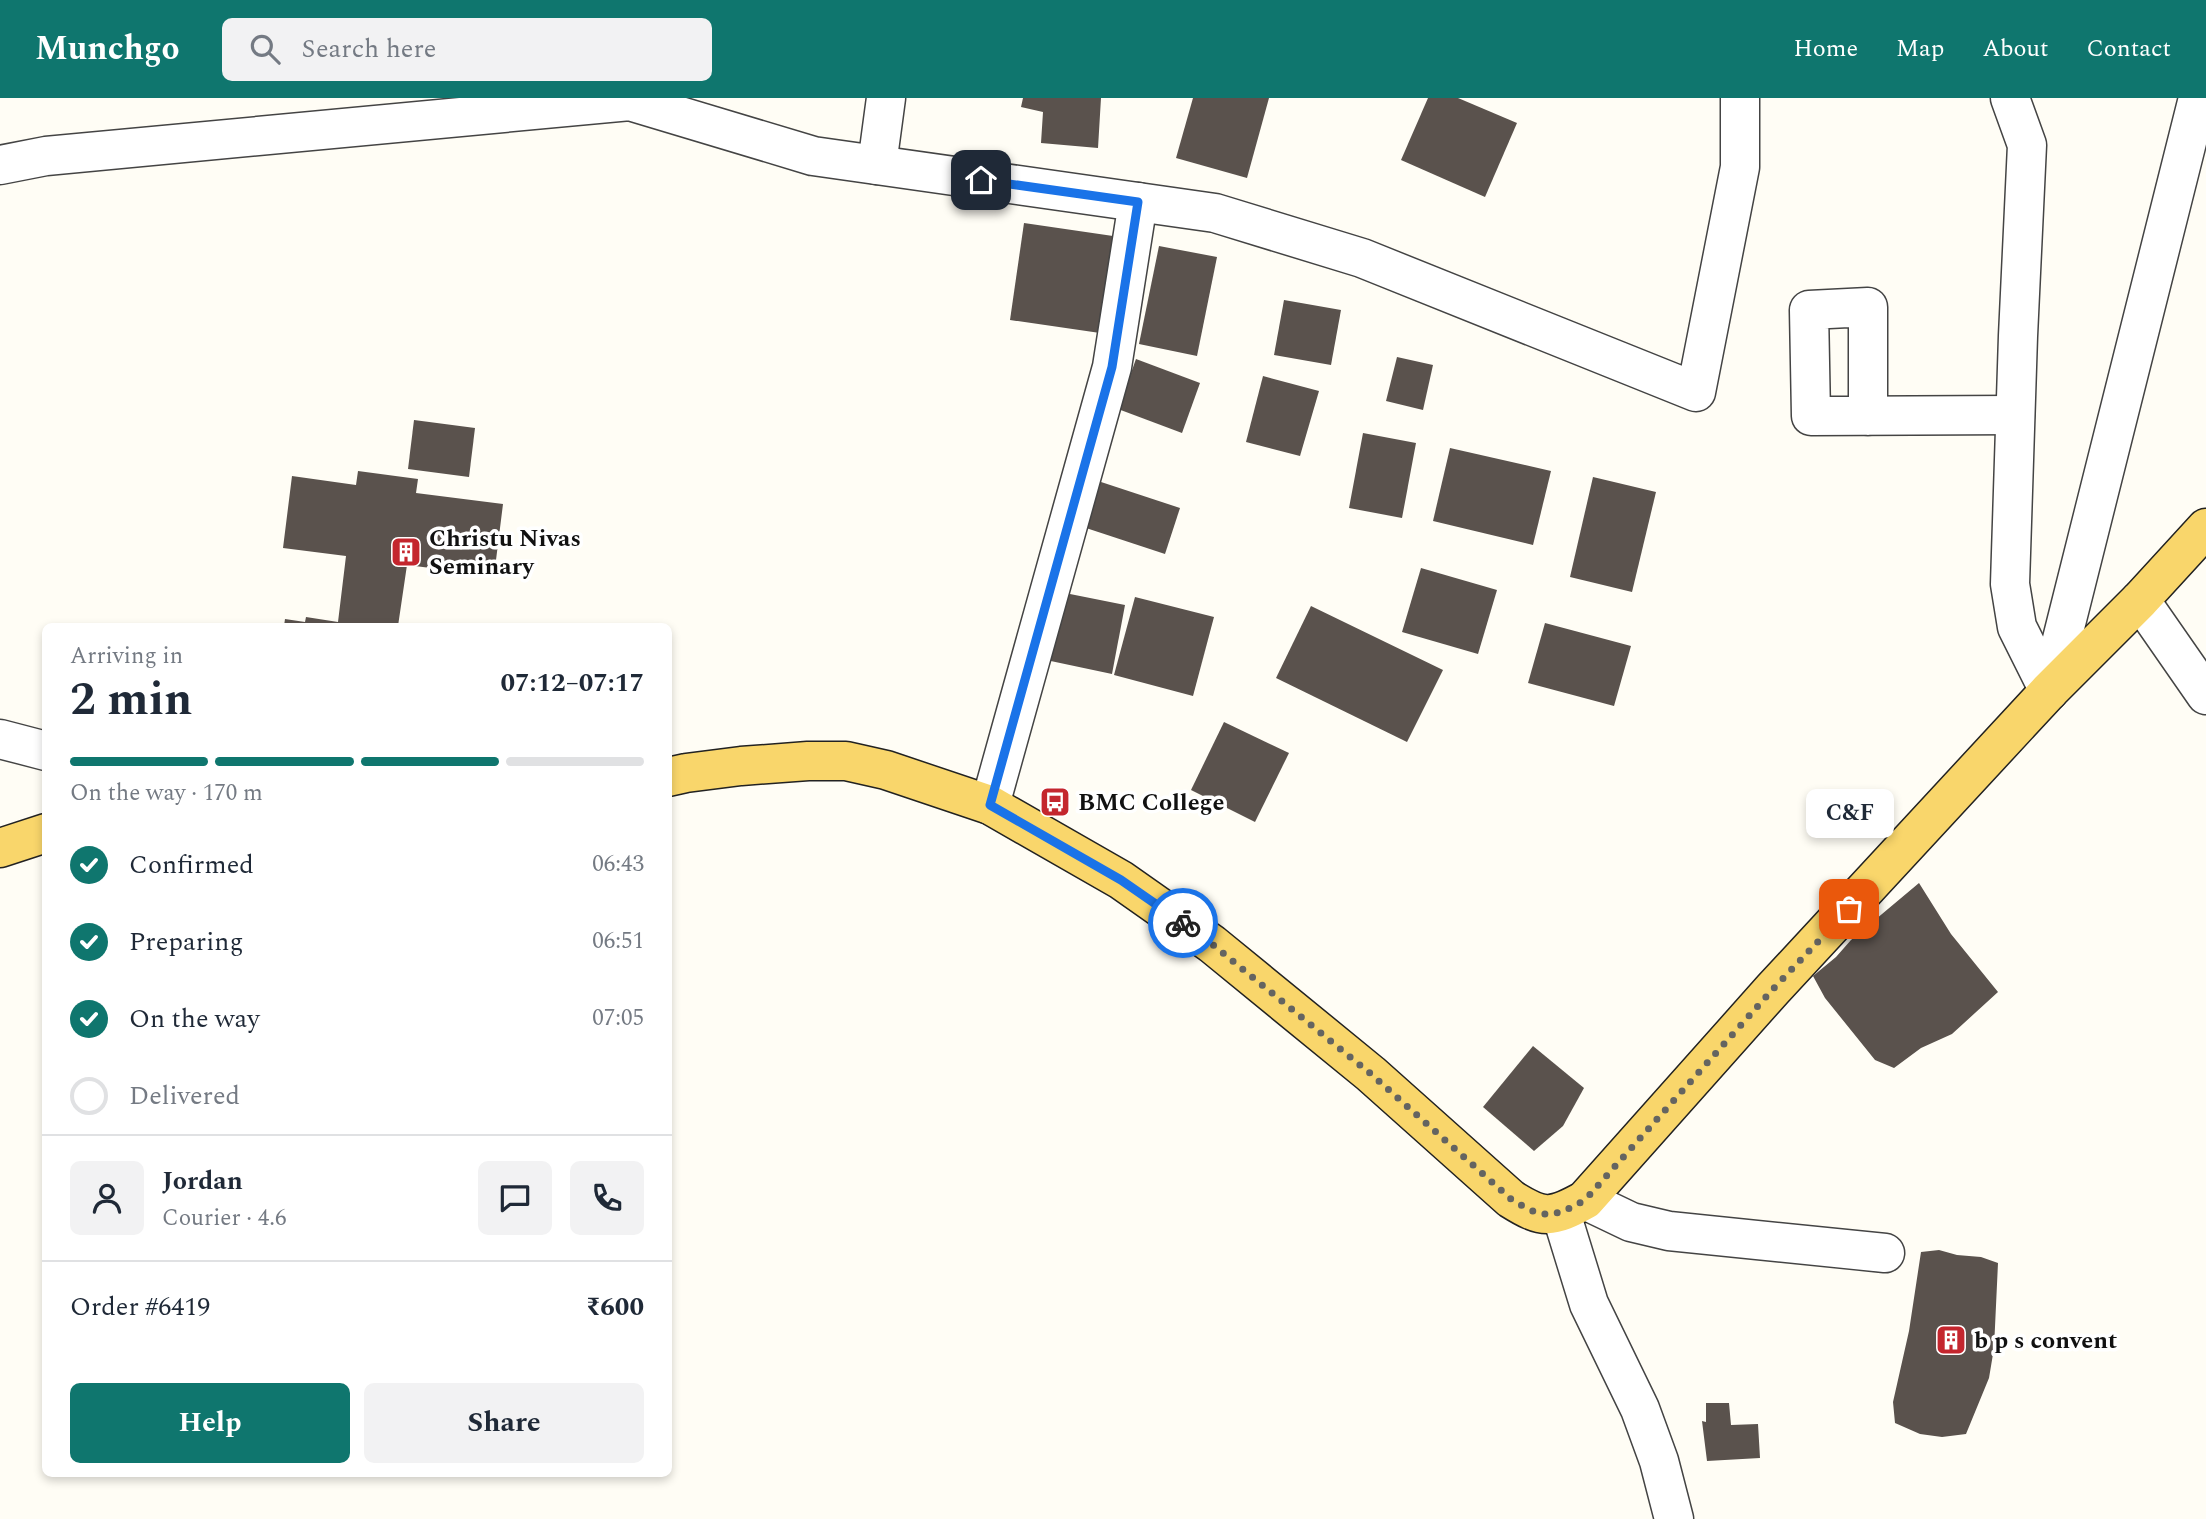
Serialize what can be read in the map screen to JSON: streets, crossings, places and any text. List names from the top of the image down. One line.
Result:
{"places":{"building":["Christu Nivas Seminary","b p s convent"],"bus stop":["BMC College"],"other":["C&F"]},"page":{"header":"Munchgo","search":"Search here","nav":["Home","Map","About","Contact"],"heading":["2 min","Arriving in","07:12–07:17"],"panel":["Jordan","Courier · 4.6","Order #6419","₹600"],"bar":"On the way · 170 m","bubble":"C&F","list":[["Confirmed","06:43"],["Preparing","06:51"],["On the way","07:05"],"Delivered"],"buttons":["Help","Share"]}}
